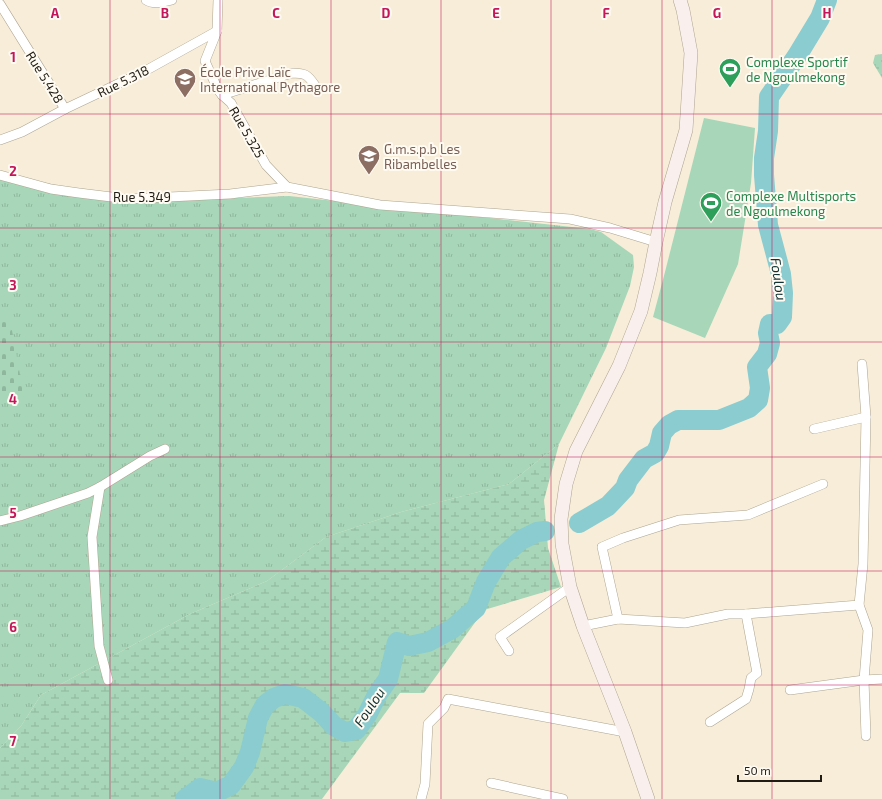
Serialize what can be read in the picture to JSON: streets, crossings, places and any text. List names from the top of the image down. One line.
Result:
{"streets":{"street":["Rue 5.428","Rue 5.318","Rue 5.325","Rue 5.349"]},"crossings":[["Rue 5.428","Rue 5.318"],["Rue 5.318","Rue 5.325"],["Rue 5.325","Rue 5.349"]],"water":["Foulou"],"places":{"sports":["Complexe Sportif de Ngoulmekong","Complexe Multisports de Ngoulmekong"],"school or university":["École Prive Laïc International Pythagore","G.m.s.p.b Les Ribambelles"]},"scale_bar":"50 m","grid":{"columns":["A","B","C","D","E","F","G","H"],"rows":["1","2","3","4","5","6","7"]}}
